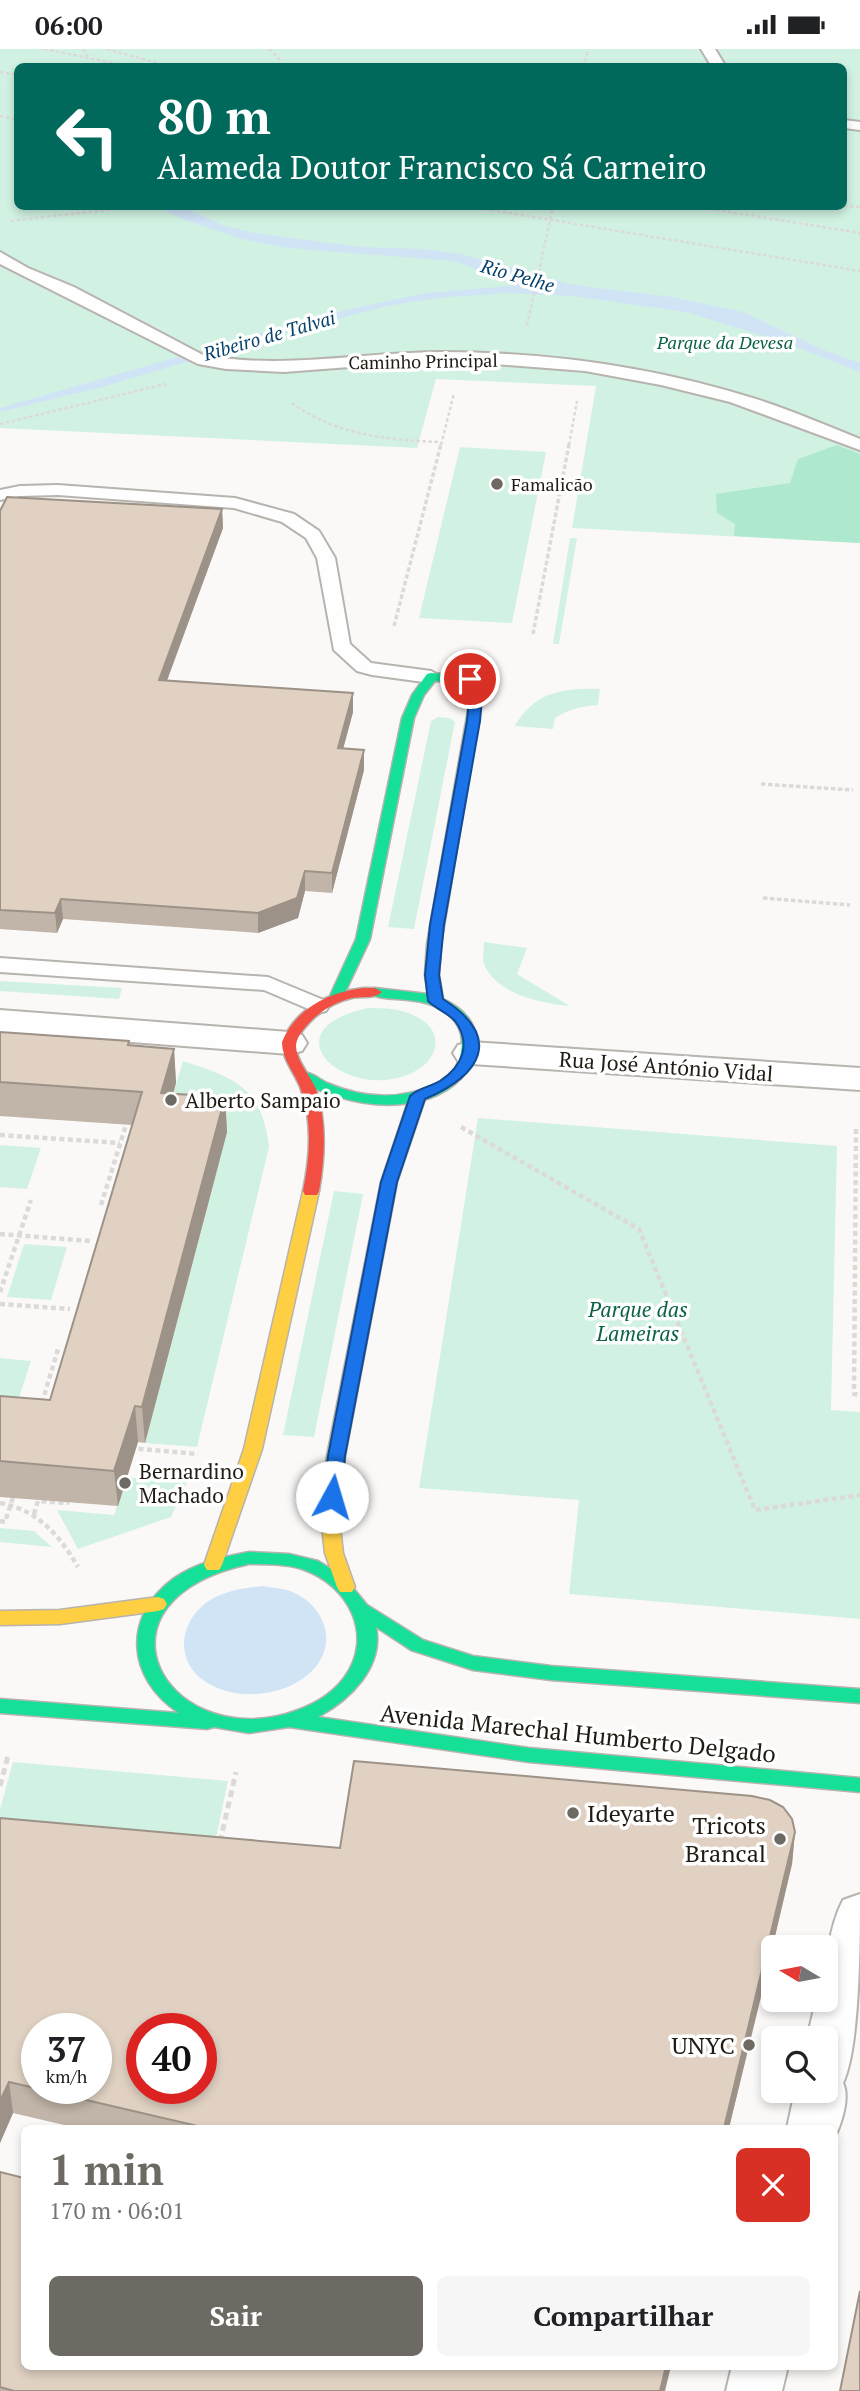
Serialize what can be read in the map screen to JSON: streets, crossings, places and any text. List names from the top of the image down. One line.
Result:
{"streets":{"street":["Rua José António Vidal","Avenida Marechal Humberto Delgado"],"lane":["Caminho Principal"]},"water":["Rio Pelhe","Ribeiro de Talvai"],"parks":["Parque da Devesa","Parque das Lameiras"],"places":["Famalicão","Alberto Sampaio","Bernardino Machado","Ideyarte","Tricots Brancal","UNYC"],"north":"left","page":{"status":"06:00","turn":["80 m","Alameda Doutor Francisco Sá Carneiro"],"speed":"37 km/h","limit":"40","heading":["1 min","170 m · 06:01"],"buttons":["Sair","Compartilhar"]}}
